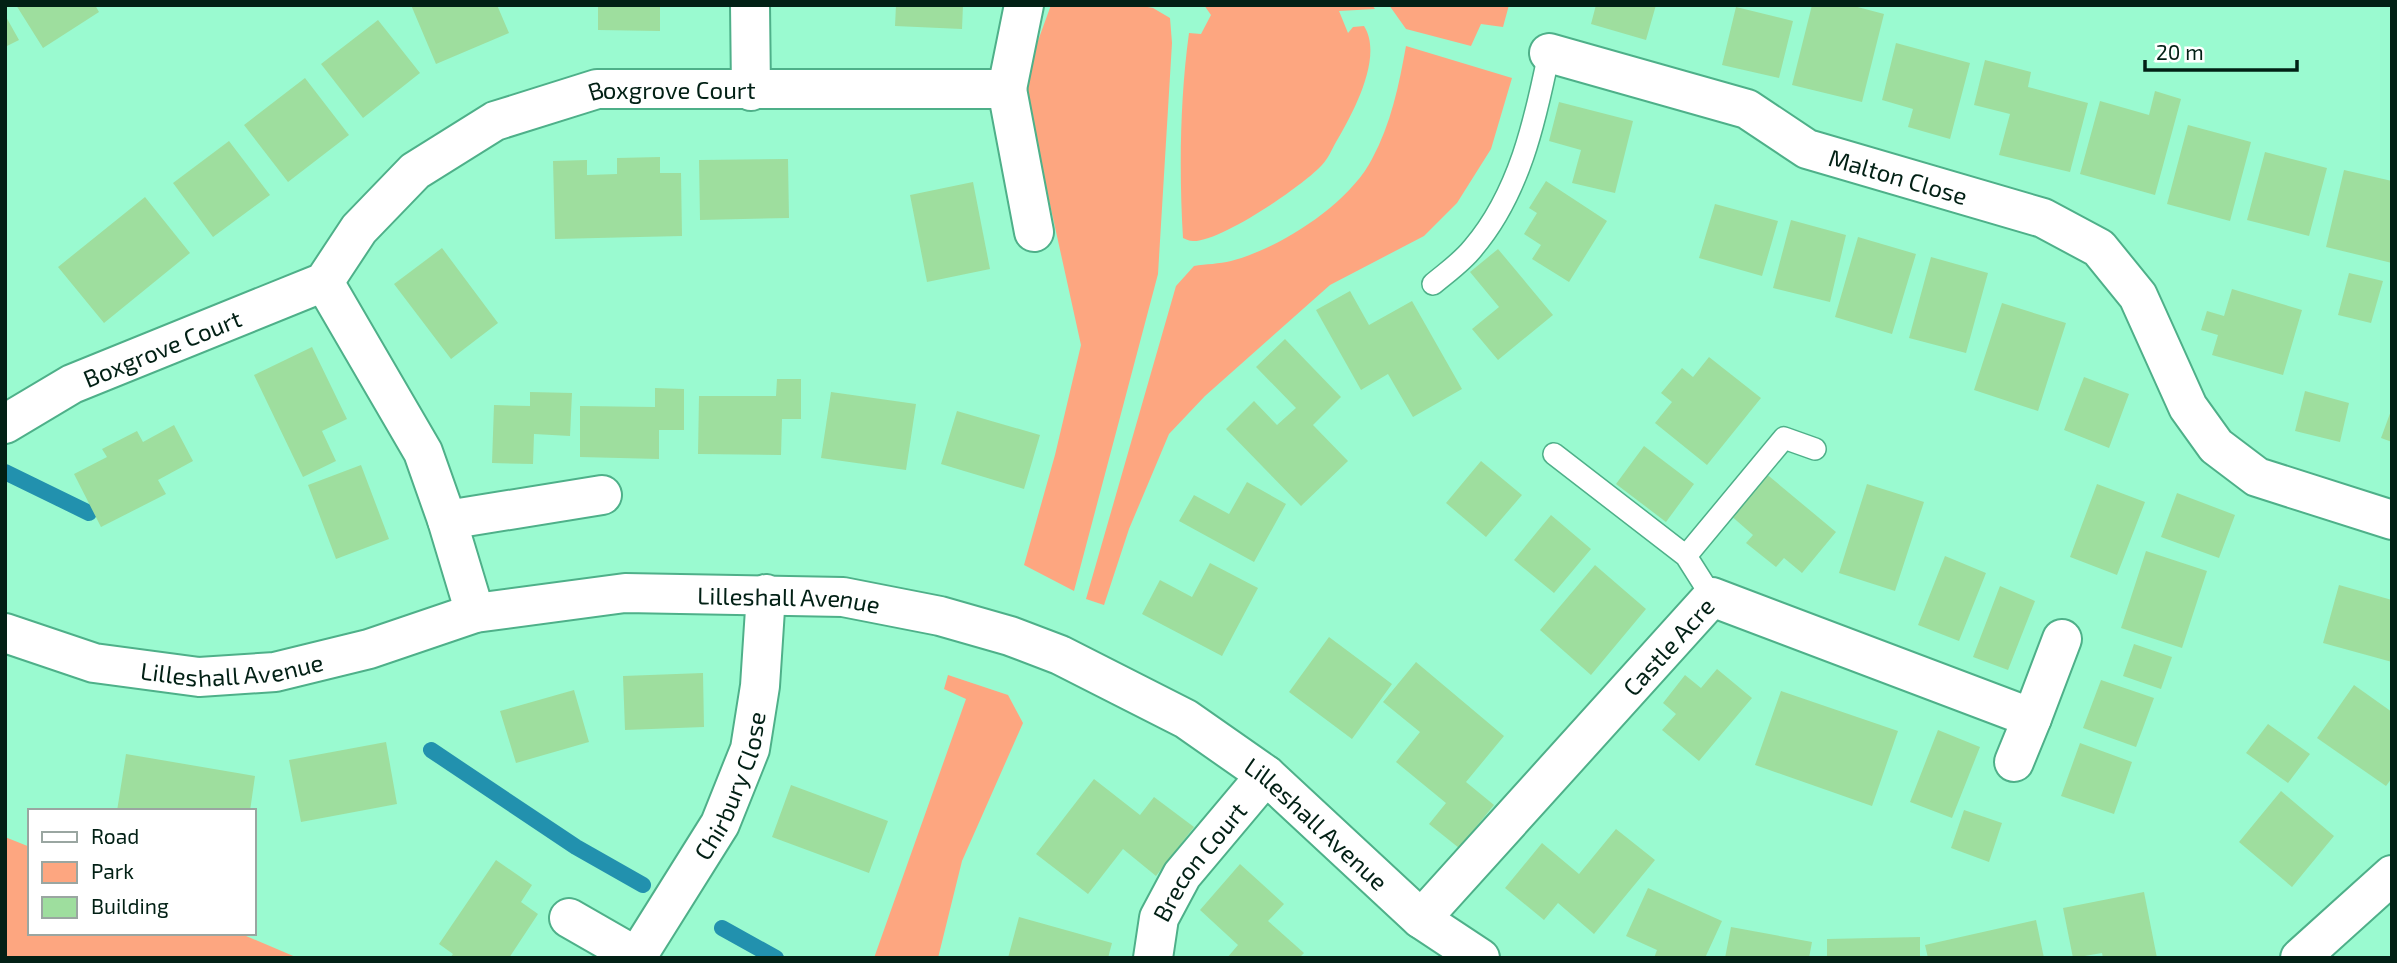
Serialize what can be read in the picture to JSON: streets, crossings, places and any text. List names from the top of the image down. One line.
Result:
{"streets":{"street":["Boxgrove Court","Malton Close","Lilleshall Avenue","Castle Acre","Chirbury Close","Brecon Court"]},"crossings":[["Lilleshall Avenue","Castle Acre"],["Lilleshall Avenue","Chirbury Close"],["Lilleshall Avenue","Brecon Court"]],"legend":["Road","Park","Building"],"scale_bar":"20 m"}
